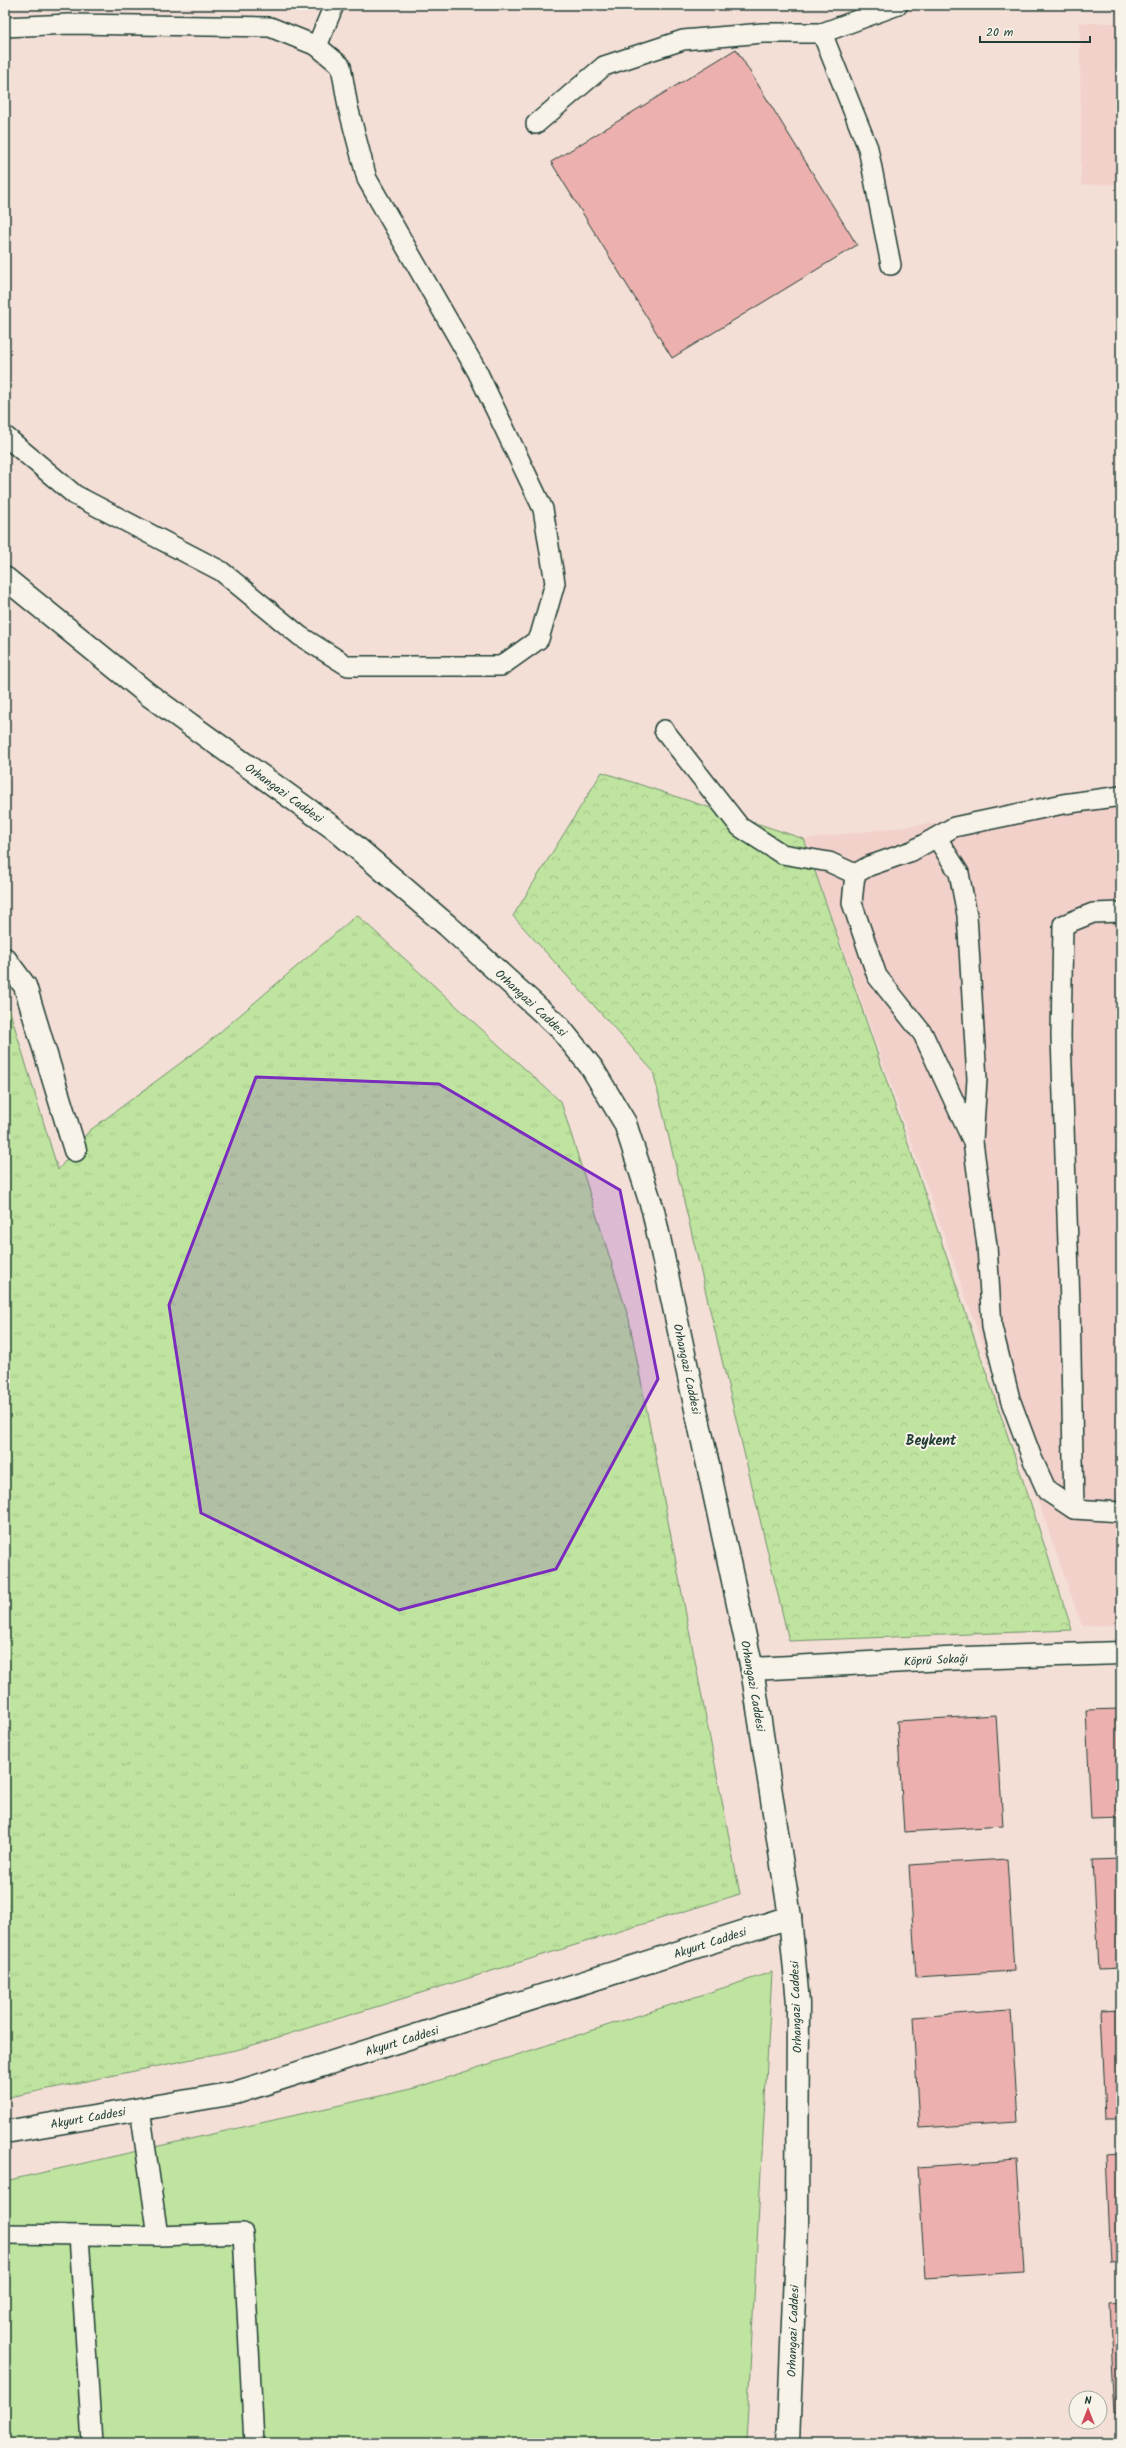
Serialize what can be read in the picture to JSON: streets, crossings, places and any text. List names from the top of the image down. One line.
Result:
{"streets":{"street":["Orhangazi Caddesi","Köprü Sokağı","Akyurt Caddesi"]},"crossings":[["Orhangazi Caddesi","Köprü Sokağı"],["Orhangazi Caddesi","Akyurt Caddesi"]],"districts":["Beykent"],"scale_bar":"20 m","north":"top"}
